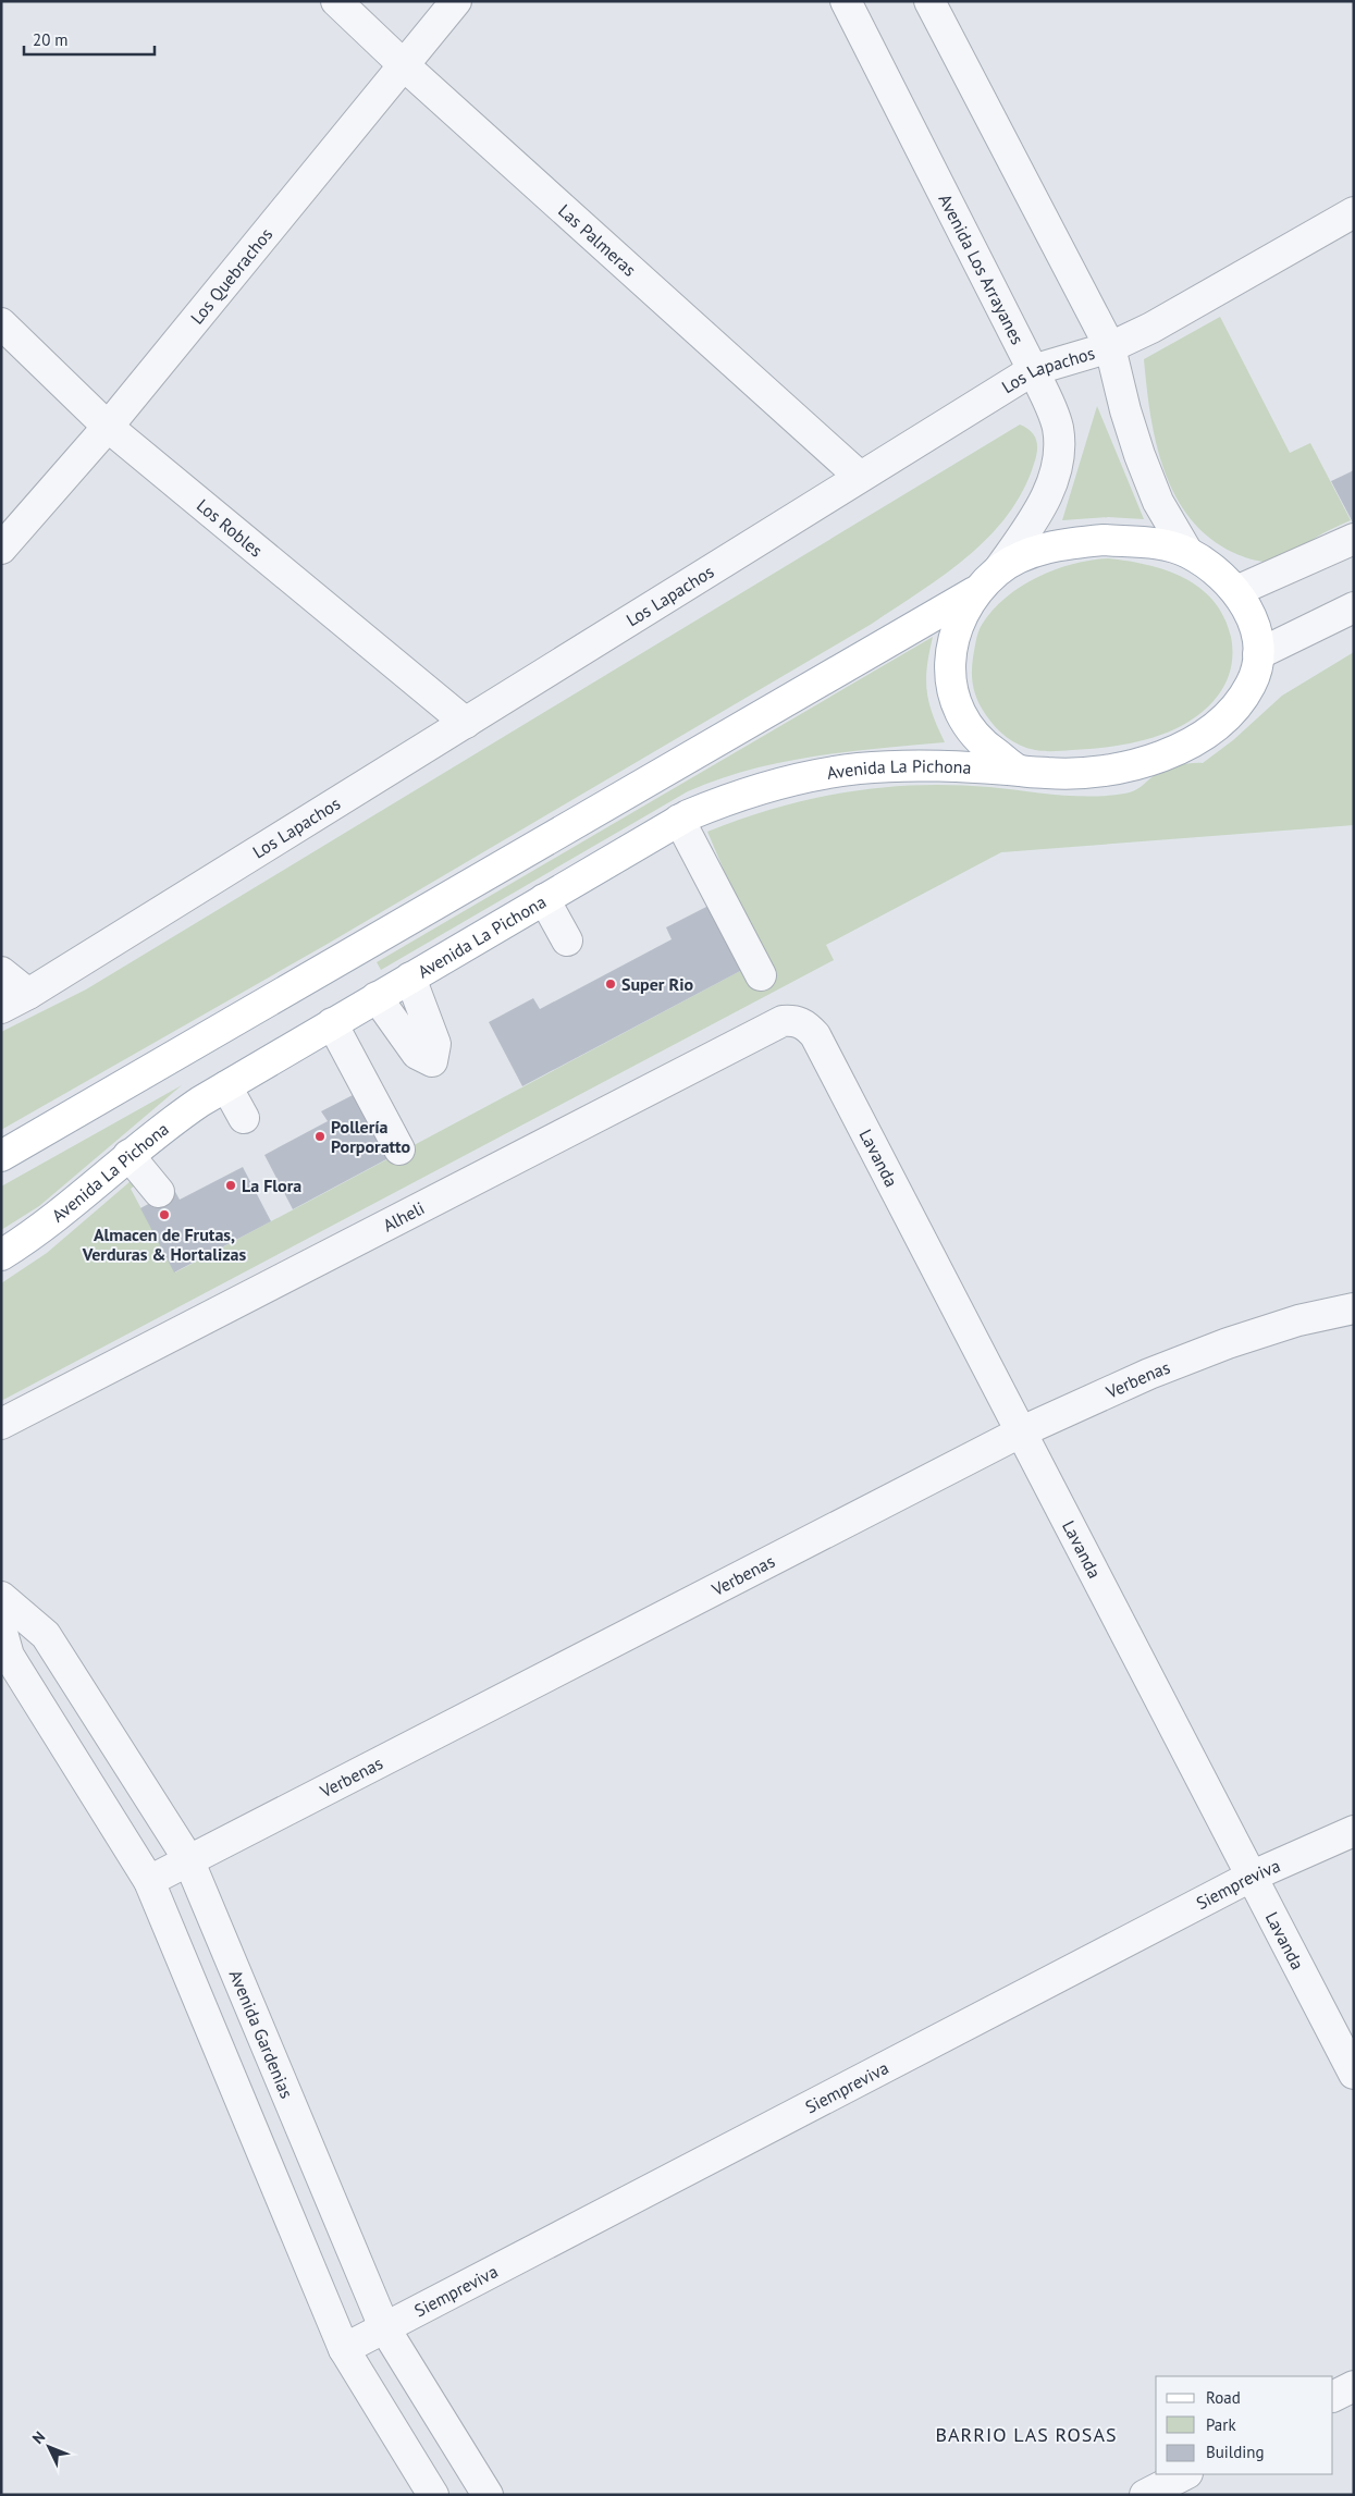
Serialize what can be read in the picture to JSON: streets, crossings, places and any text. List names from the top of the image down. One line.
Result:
{"streets":{"main road":["Avenida La Pichona"],"street":["Las Palmeras","Avenida Los Arrayanes","Los Quebrachos","Los Lapachos","Los Robles","Lavanda","Alheli","Verbenas","Siempreviva","Avenida Gardenias"]},"crossings":[["Las Palmeras","Los Quebrachos"],["Las Palmeras","Los Lapachos"],["Avenida Los Arrayanes","Los Lapachos"],["Los Quebrachos","Los Robles"],["Los Lapachos","Los Robles"],["Lavanda","Alheli"],["Lavanda","Verbenas"],["Lavanda","Siempreviva"],["Verbenas","Avenida Gardenias"],["Siempreviva","Avenida Gardenias"]],"districts":["BARRIO LAS ROSAS"],"places":["Super Rio","Pollería Porporatto","La Flora","Almacen de Frutas, Verduras & Hortalizas"],"legend":["Road","Park","Building"],"scale_bar":"20 m","north":"top left"}
